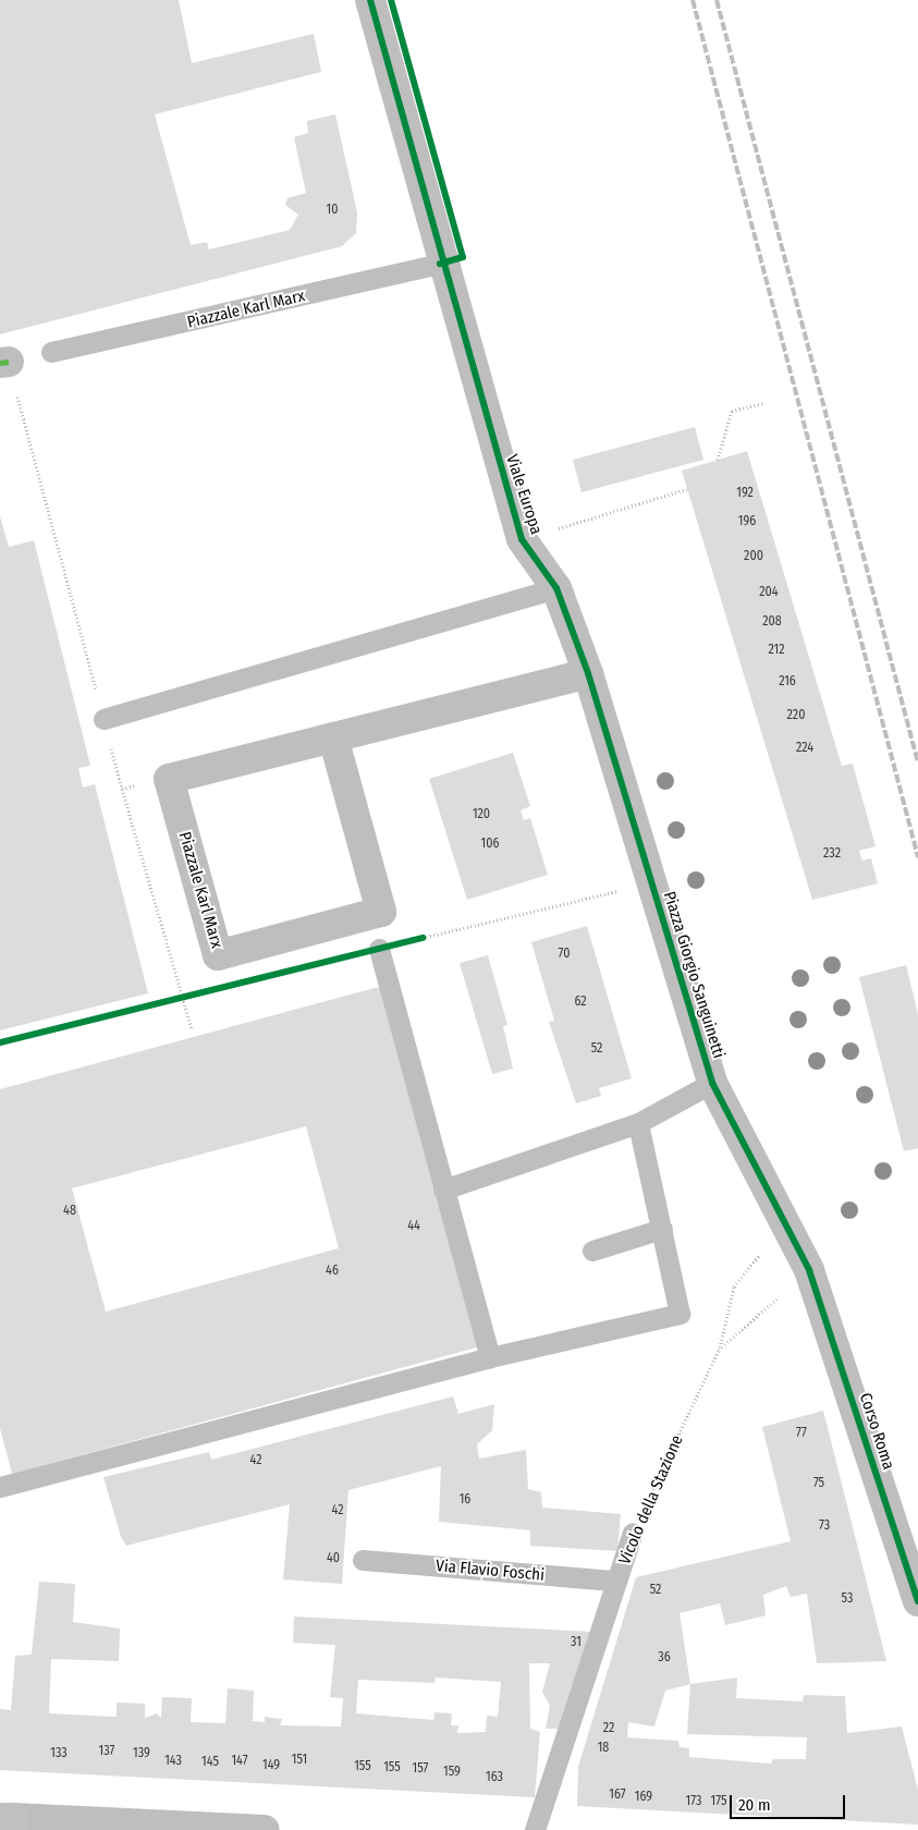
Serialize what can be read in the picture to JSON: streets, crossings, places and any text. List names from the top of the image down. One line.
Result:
{"streets":{"street":["Piazzale Karl Marx","Viale Europa","Piazza Giorgio Sanguinetti","Corso Roma"],"lane":["Vicolo della Stazione","Via Flavio Foschi"]},"crossings":[["Piazzale Karl Marx","Viale Europa"],["Viale Europa","Piazza Giorgio Sanguinetti"],["Piazza Giorgio Sanguinetti","Corso Roma"],["Piazza Giorgio Sanguinetti","Vicolo della Stazione"],["Corso Roma","Vicolo della Stazione"],["Vicolo della Stazione","Via Flavio Foschi"]],"house_numbers":["10","192","196","200","204","208","212","216","220","224","120","106","232","70","62","52","48","44","46","77","42","75","16","42","73","40","52","53","31","36","22","18","137","133","139","151","143","147","145","149","155","155","157","159","163","167","169","173","175"],"scale_bar":"20 m"}
